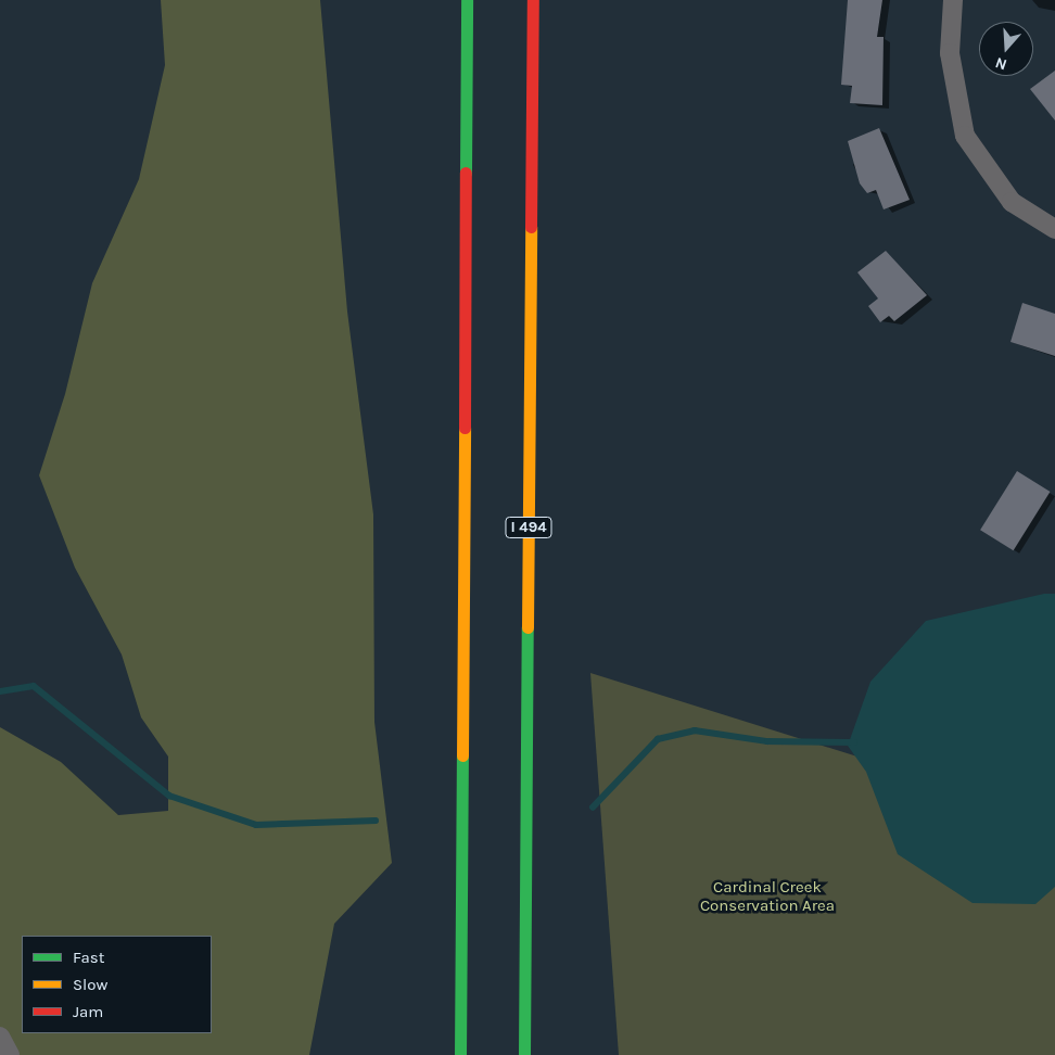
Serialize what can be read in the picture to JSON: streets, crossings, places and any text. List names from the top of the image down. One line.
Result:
{"streets":{"highway":["I 494"]},"parks":["Cardinal Creek Conservation Area"],"legend":["Fast","Slow","Jam"],"north":"bottom"}
